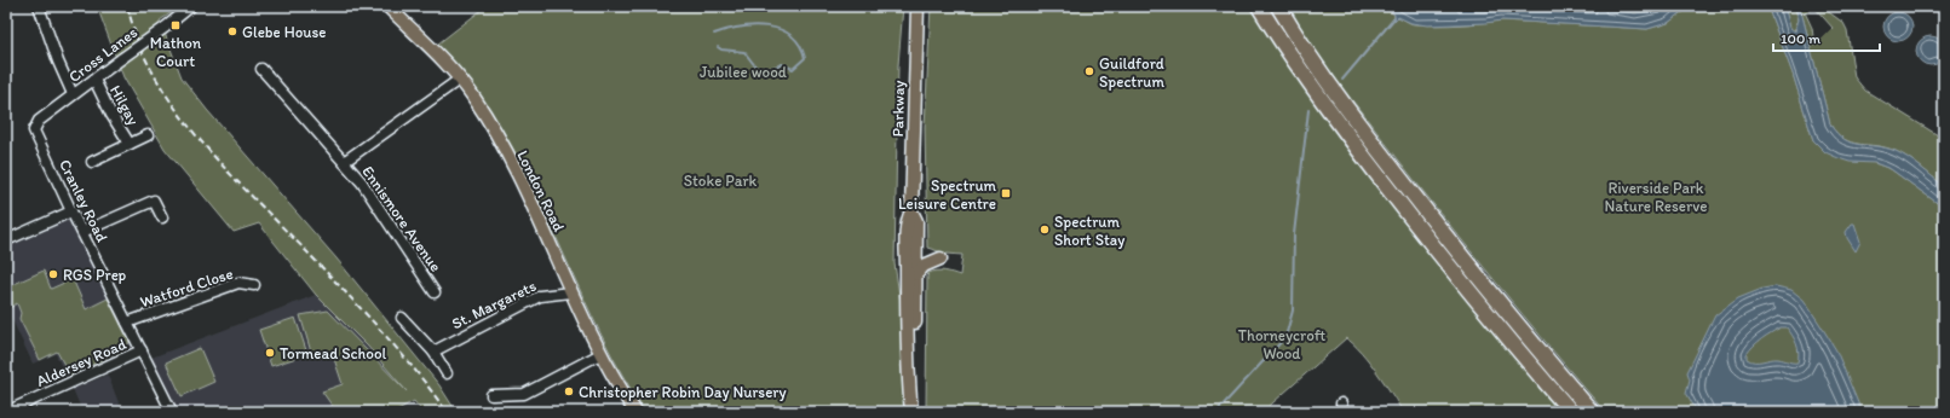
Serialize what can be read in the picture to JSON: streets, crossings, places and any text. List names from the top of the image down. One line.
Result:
{"streets":{"main road":["Parkway","London Road"],"street":["Cross Lanes","Hilgay","Cranley Road","Ennismore Avenue","Watford Close","St. Margarets","Aldersey Road"]},"crossings":[["Cross Lanes","Hilgay"],["Cross Lanes","Cranley Road"],["London Road","Ennismore Avenue"],["London Road","St. Margarets"],["Cranley Road","Watford Close"],["Cranley Road","Aldersey Road"]],"parks":["Jubilee wood","Stoke Park","Riverside Park Nature Reserve","Thorneycroft Wood"],"places":{"transit":["Mathon Court","Spectrum Leisure Centre"],"other":["Glebe House","Guildford Spectrum","Spectrum Short Stay","RGS Prep","Tormead School","Christopher Robin Day Nursery"]},"scale_bar":"100 m"}
